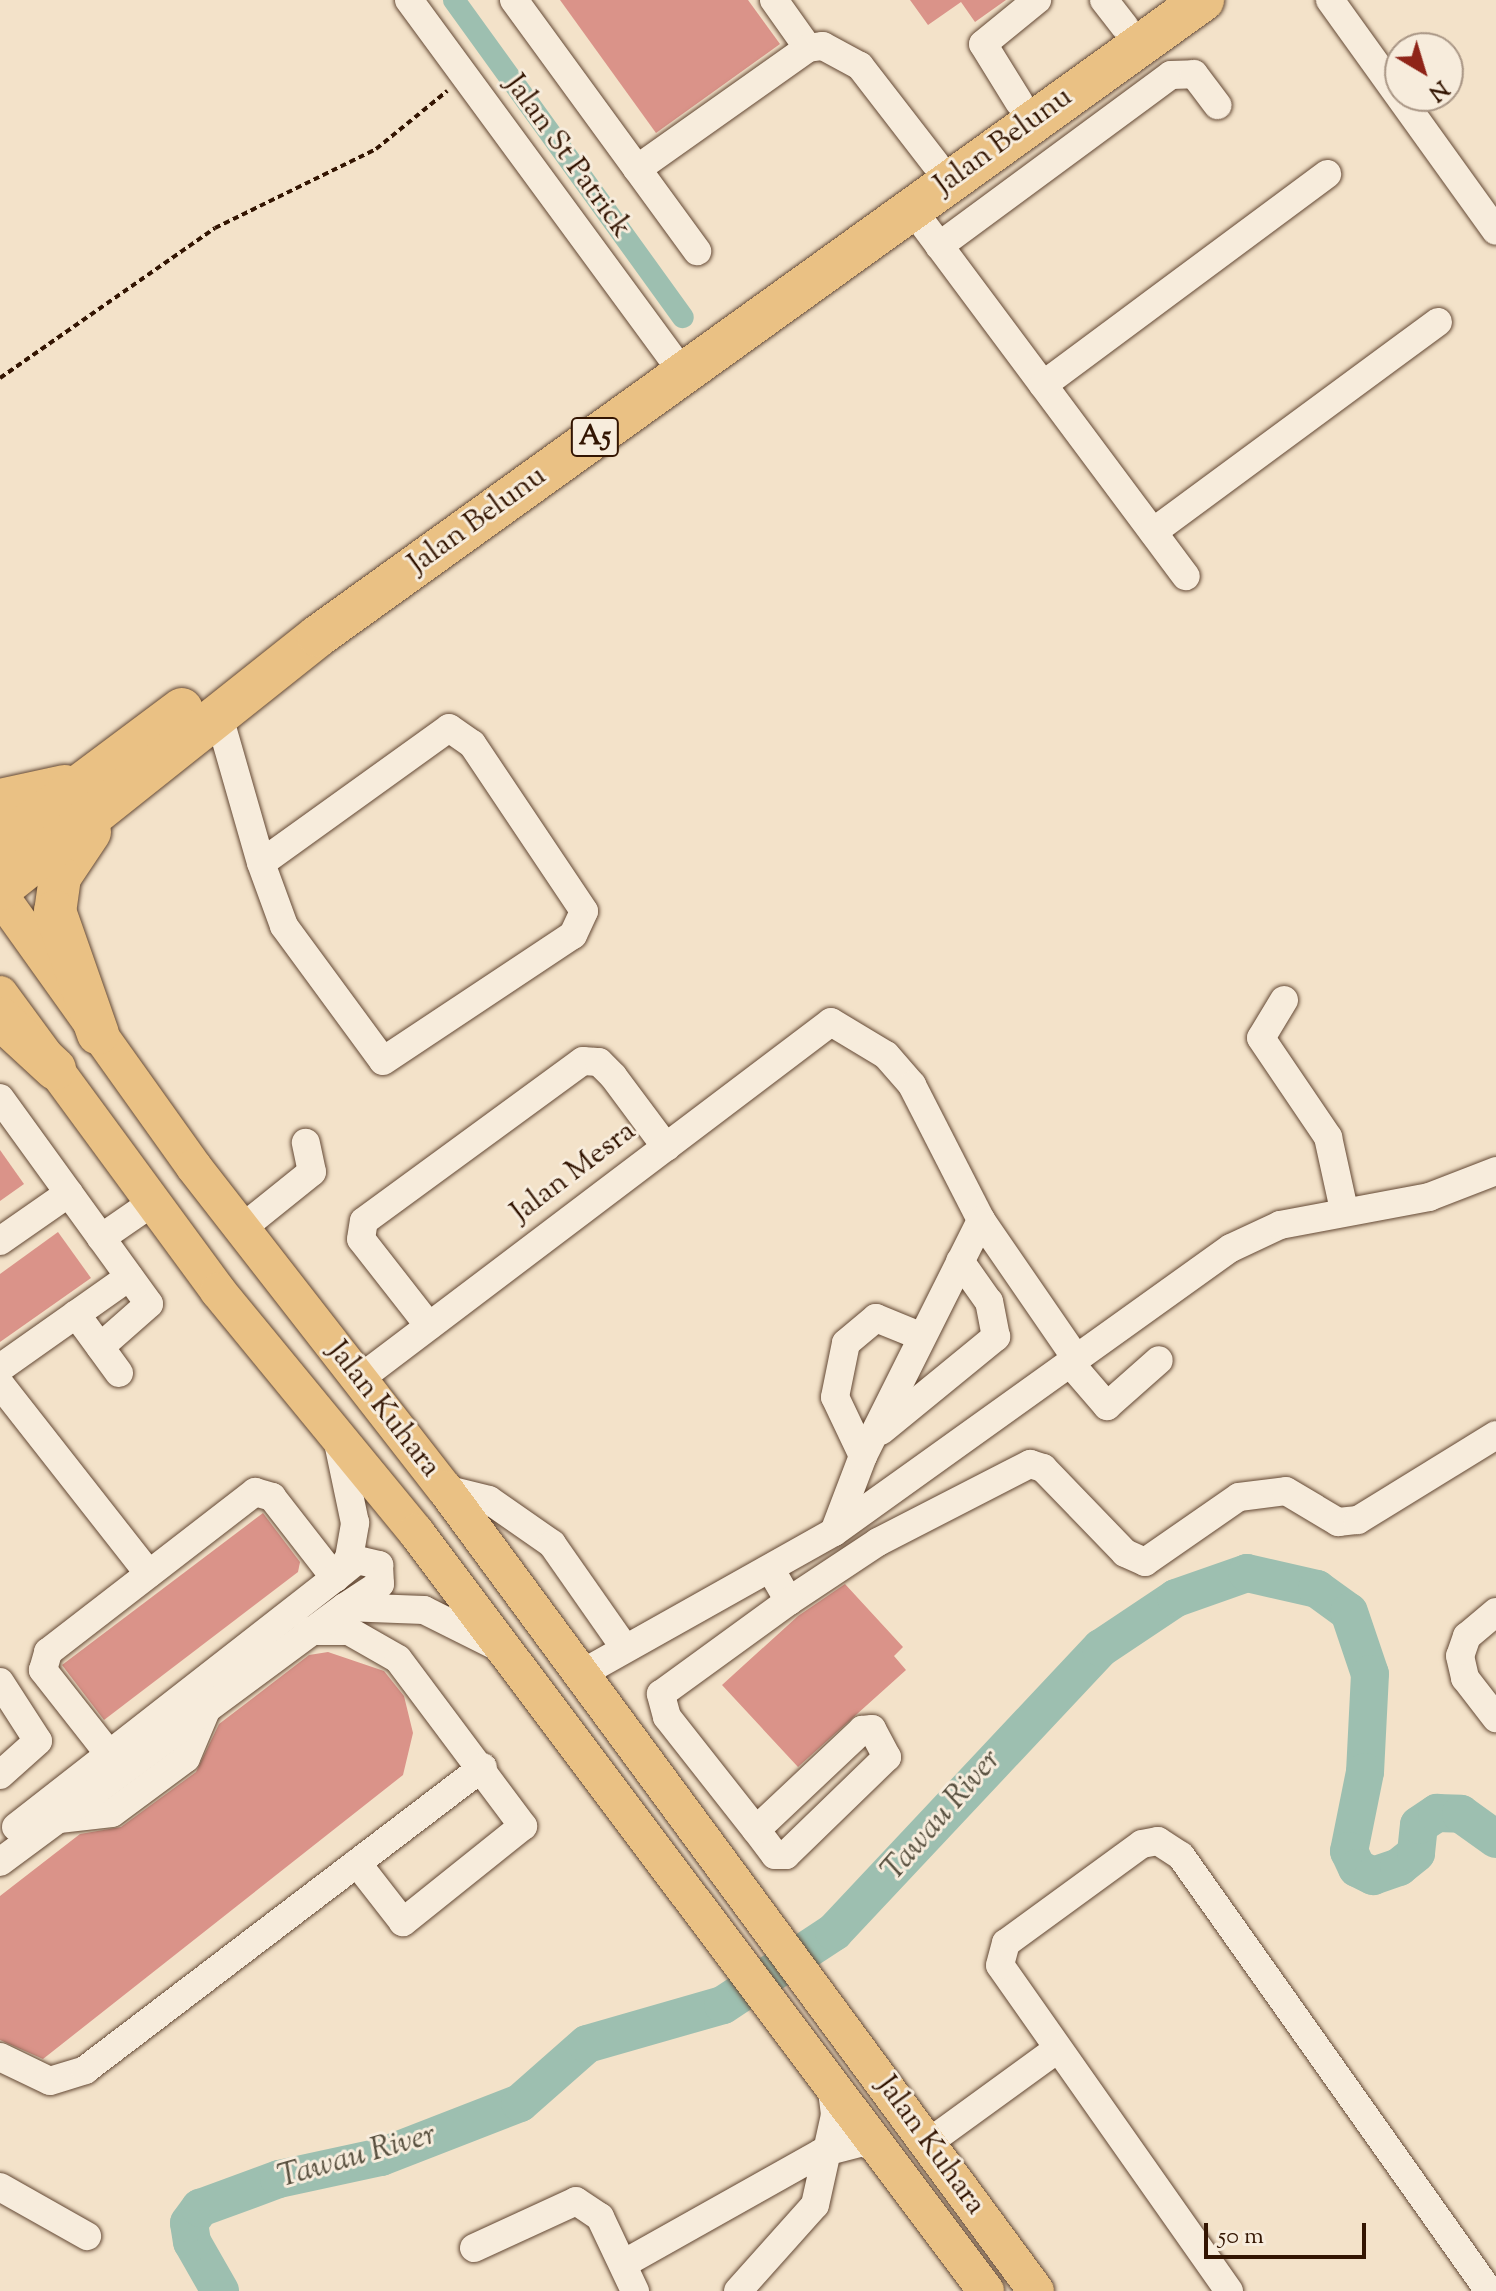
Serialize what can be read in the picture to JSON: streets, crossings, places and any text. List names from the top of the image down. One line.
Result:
{"streets":{"highway":["Jalan Belunu","A5"],"main road":["Jalan Kuhara"],"street":["Jalan St Patrick","Jalan Mesra"]},"crossings":[["Jalan Belunu","Jalan St Patrick"],["Jalan Belunu","Jalan Kuhara"],["Jalan Mesra","Jalan Kuhara"]],"water":["Tawau River"],"scale_bar":"50 m","north":"bottom right"}
